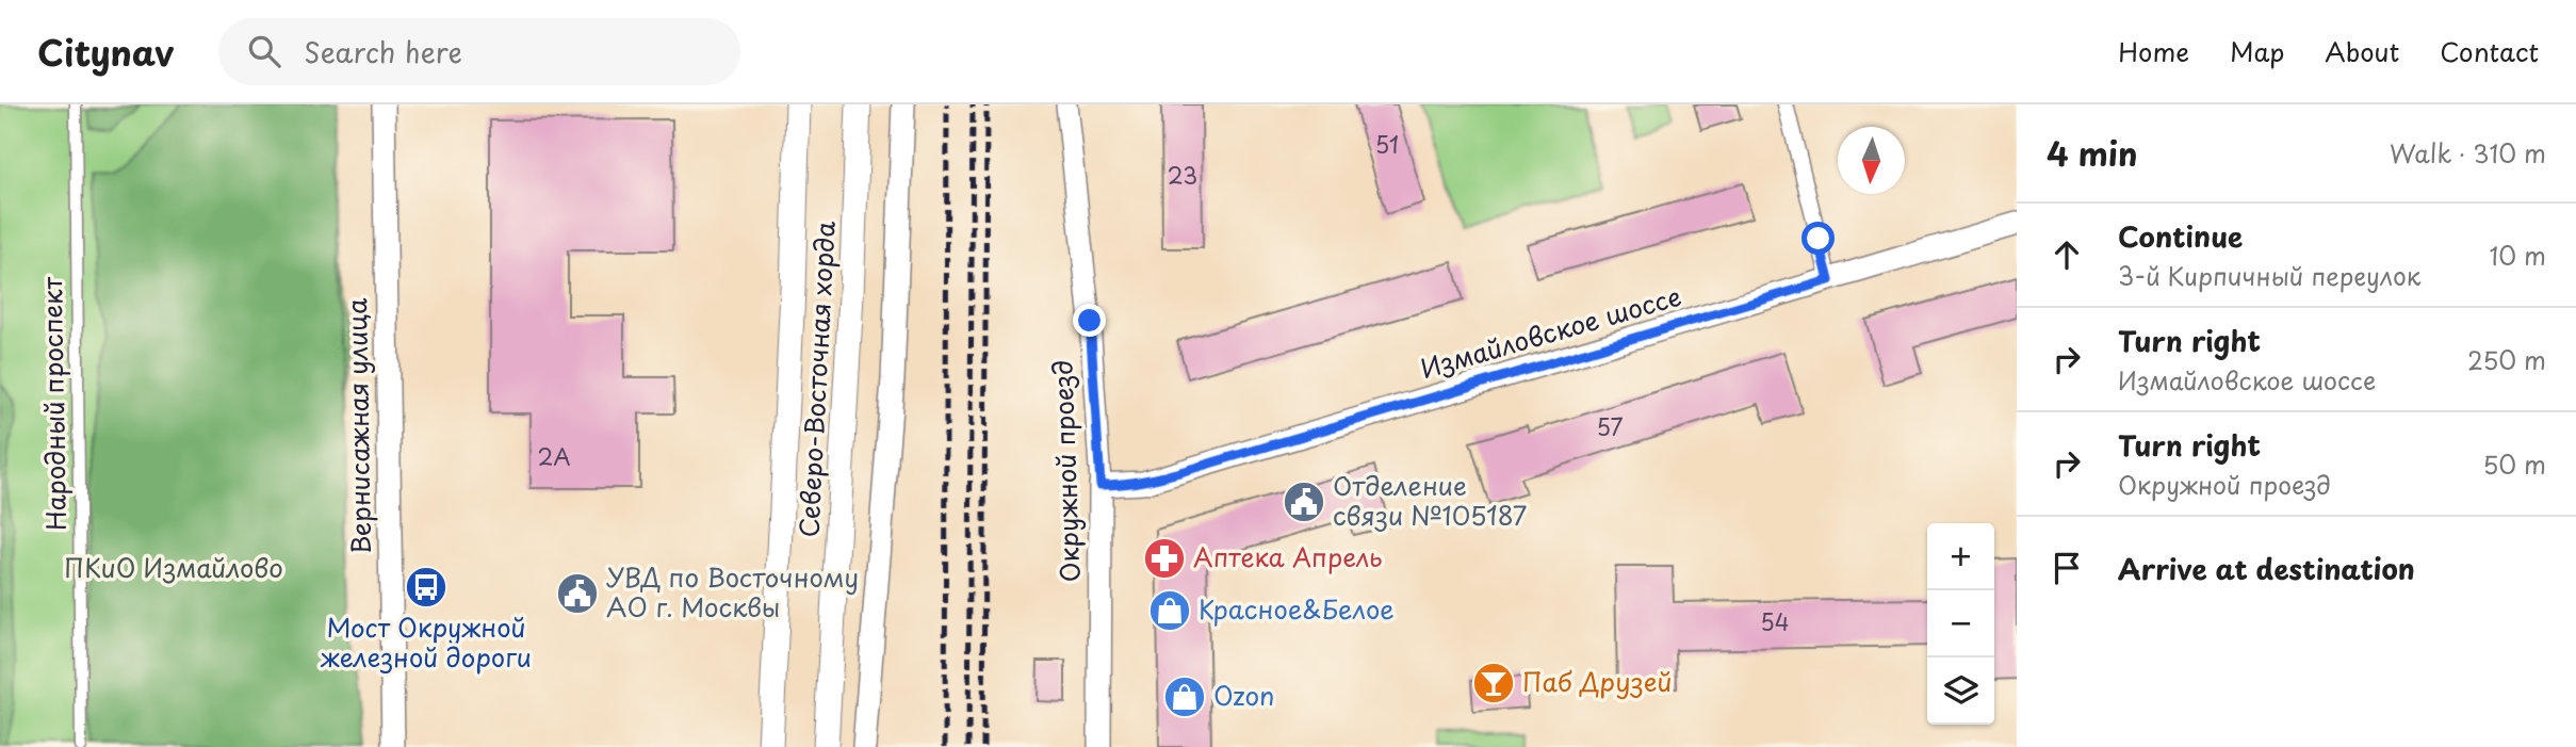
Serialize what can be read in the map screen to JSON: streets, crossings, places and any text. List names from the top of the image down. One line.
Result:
{"streets":{"main road":["Измайловское шоссе","Северо-Восточная хорда","Вернисажная улица","Окружной проезд"],"street":["Народный проспект"]},"crossings":[["Измайловское шоссе","Окружной проезд"]],"parks":["ПКиО Измайлово"],"places":{"public building":["Отделение связи №105187","УВД по Восточному АО г. Москвы"],"pharmacy":["Аптека Апрель"],"bus stop":["Мост Окружной железной дороги"],"shop":["Красное&Белое","Ozon"],"bar":["Паб Друзей"]},"house_numbers":["51","23","57","2А","54"],"north":"bottom","page":{"header":"Citynav","search":"Search here","nav":["Home","Map","About","Contact"],"heading":["4 min","Walk · 310 m"],"list":[["Continue","3-й Кирпичный переулок","10 m"],["Turn right","Измайловское шоссе","250 m"],["Turn right","Окружной проезд","50 m"],"Arrive at destination"],"map_buttons":["+","−"]}}
